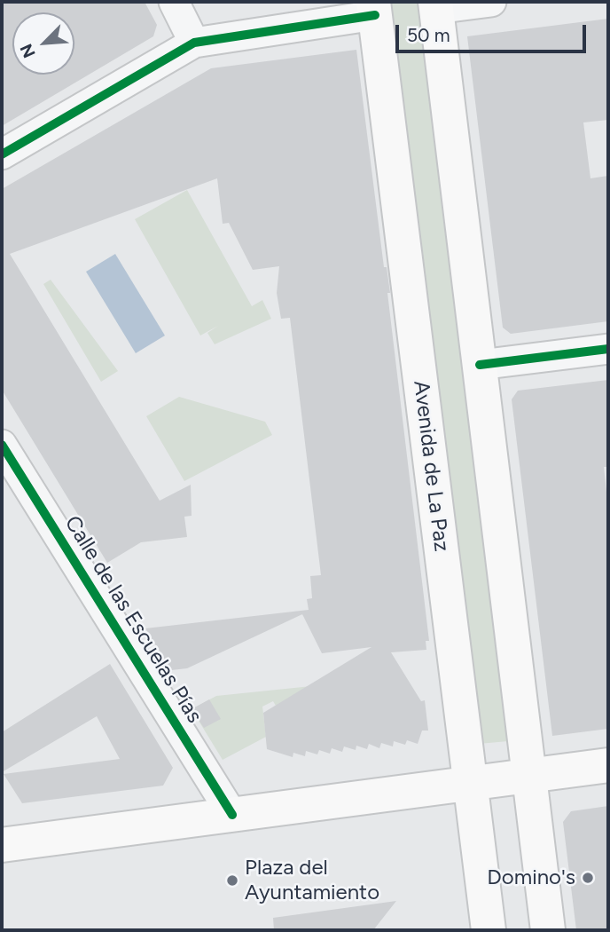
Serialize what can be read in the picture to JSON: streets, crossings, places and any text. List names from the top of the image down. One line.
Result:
{"streets":{"main road":["Avenida de La Paz"],"street":["Calle de las Escuelas Pías"]},"places":["Domino's","Plaza del Ayuntamiento"],"scale_bar":"50 m","north":"bottom left"}
